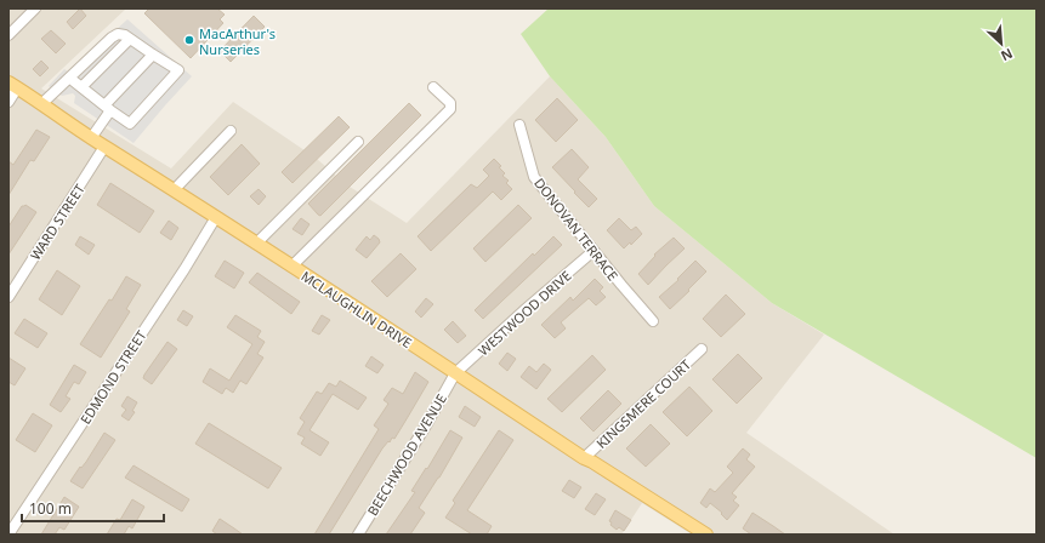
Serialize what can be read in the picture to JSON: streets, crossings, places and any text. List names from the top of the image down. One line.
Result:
{"streets":{"main road":["MCLAUGHLIN DRIVE"],"street":["WARD STREET","DONOVAN TERRACE","WESTWOOD DRIVE","EDMOND STREET","KINGSMERE COURT","BEECHWOOD AVENUE"]},"crossings":[["WARD STREET","MCLAUGHLIN DRIVE"],["DONOVAN TERRACE","WESTWOOD DRIVE"],["MCLAUGHLIN DRIVE","WESTWOOD DRIVE"],["MCLAUGHLIN DRIVE","EDMOND STREET"],["MCLAUGHLIN DRIVE","KINGSMERE COURT"],["MCLAUGHLIN DRIVE","BEECHWOOD AVENUE"],["WESTWOOD DRIVE","BEECHWOOD AVENUE"]],"places":["MacArthur's Nurseries"],"scale_bar":"100 m","north":"bottom right"}
